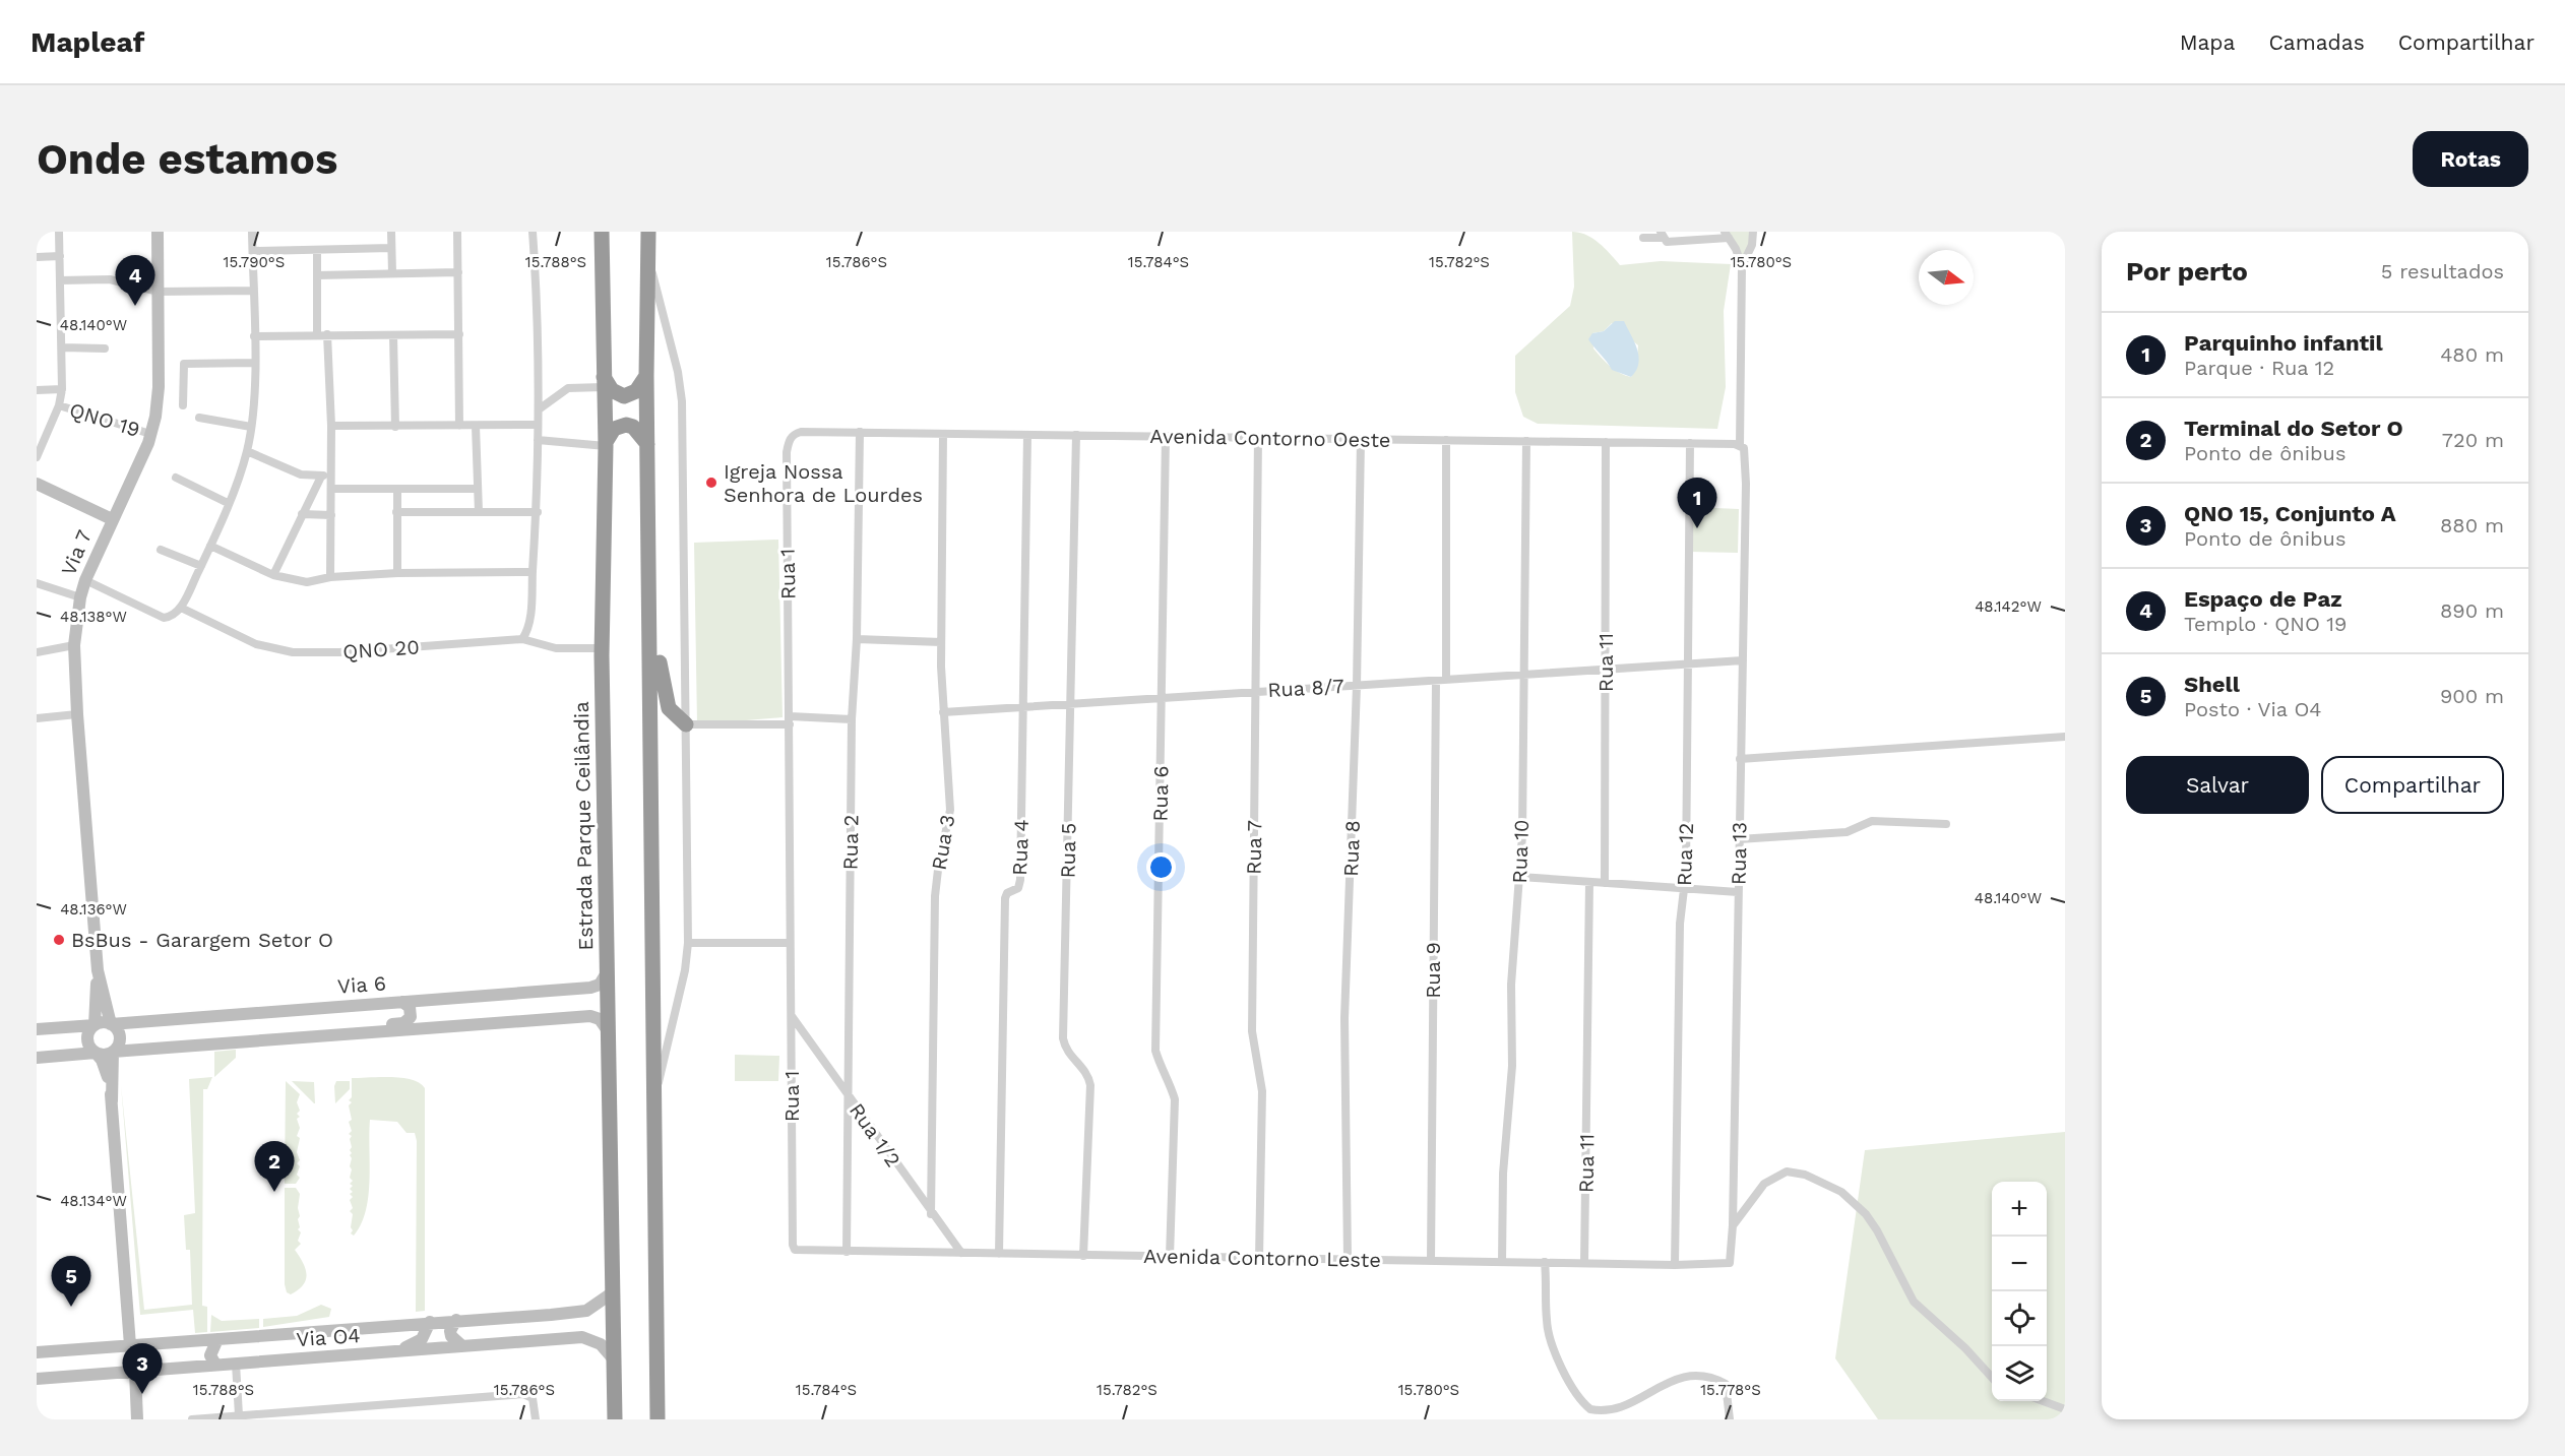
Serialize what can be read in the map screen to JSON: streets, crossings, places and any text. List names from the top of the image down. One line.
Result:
{"streets":{"highway":["Estrada Parque Ceilândia"],"main road":["Via 7","Via 6","Via O4"],"street":["QNO 19","Avenida Contorno Oeste","Rua 1","QNO 20","Rua 11","Rua 8/7","Rua 6","Rua 2","Rua 3","Rua 4","Rua 7","Rua 8","Rua 5","Rua 10","Rua 13","Rua 12","Rua 9","Rua 1/2","Avenida Contorno Leste"]},"crossings":[["QNO 19","Via 7"],["Avenida Contorno Oeste","Rua 1"],["Avenida Contorno Oeste","Rua 11"],["Avenida Contorno Oeste","Rua 6"],["Avenida Contorno Oeste","Rua 2"],["Avenida Contorno Oeste","Rua 3"],["Avenida Contorno Oeste","Rua 4"],["Avenida Contorno Oeste","Rua 7"],["Avenida Contorno Oeste","Rua 8"],["Avenida Contorno Oeste","Rua 5"],["Avenida Contorno Oeste","Rua 10"],["Avenida Contorno Oeste","Rua 13"],["Avenida Contorno Oeste","Rua 12"],["Via 7","Via 6"],["Rua 1","Rua 1/2"],["Rua 1","Avenida Contorno Leste"],["QNO 20","Estrada Parque Ceilândia"],["Rua 11","Rua 8/7"],["Rua 11","Avenida Contorno Leste"],["Rua 8/7","Rua 6"],["Rua 8/7","Rua 3"],["Rua 8/7","Rua 4"],["Rua 8/7","Rua 7"],["Rua 8/7","Rua 8"],["Rua 8/7","Rua 5"],["Rua 8/7","Rua 10"],["Rua 8/7","Rua 13"],["Rua 8/7","Rua 12"],["Rua 8/7","Rua 9"],["Rua 6","Avenida Contorno Leste"],["Estrada Parque Ceilândia","Via 6"],["Estrada Parque Ceilândia","Via O4"],["Rua 2","Rua 1/2"],["Rua 2","Avenida Contorno Leste"],["Rua 3","Rua 1/2"],["Rua 4","Avenida Contorno Leste"],["Rua 7","Avenida Contorno Leste"],["Rua 8","Avenida Contorno Leste"],["Rua 5","Avenida Contorno Leste"],["Rua 10","Avenida Contorno Leste"],["Rua 13","Avenida Contorno Leste"],["Rua 12","Avenida Contorno Leste"],["Rua 9","Avenida Contorno Leste"],["Rua 1/2","Avenida Contorno Leste"]],"places":["Igreja Nossa Senhora de Lourdes","BsBus - Garargem Setor O"],"north":"right","page":{"header":"Mapleaf","nav":["Mapa","Camadas","Compartilhar"],"buttons":["Rotas",["Salvar","Compartilhar"]],"title":"Onde estamos","heading":["Por perto","5 resultados"],"pins":["4","1","2","5","3"],"list":[{"mark":"1","name":"Parquinho infantil","note":"Parque · Rua 12","value":"480 m"},{"mark":"2","name":"Terminal do Setor O","note":"Ponto de ônibus","value":"720 m"},{"mark":"3","name":"QNO 15, Conjunto A","note":"Ponto de ônibus","value":"880 m"},{"mark":"4","name":"Espaço de Paz","note":"Templo · QNO 19","value":"890 m"},{"mark":"5","name":"Shell","note":"Posto · Via O4","value":"900 m"}],"map_buttons":["+","−"]},"coordinates":["15.790°S","15.788°S","15.786°S","15.784°S","15.782°S","15.780°S","48.140°W","48.142°W","48.138°W","48.136°W","48.134°W","15.778°S"]}
